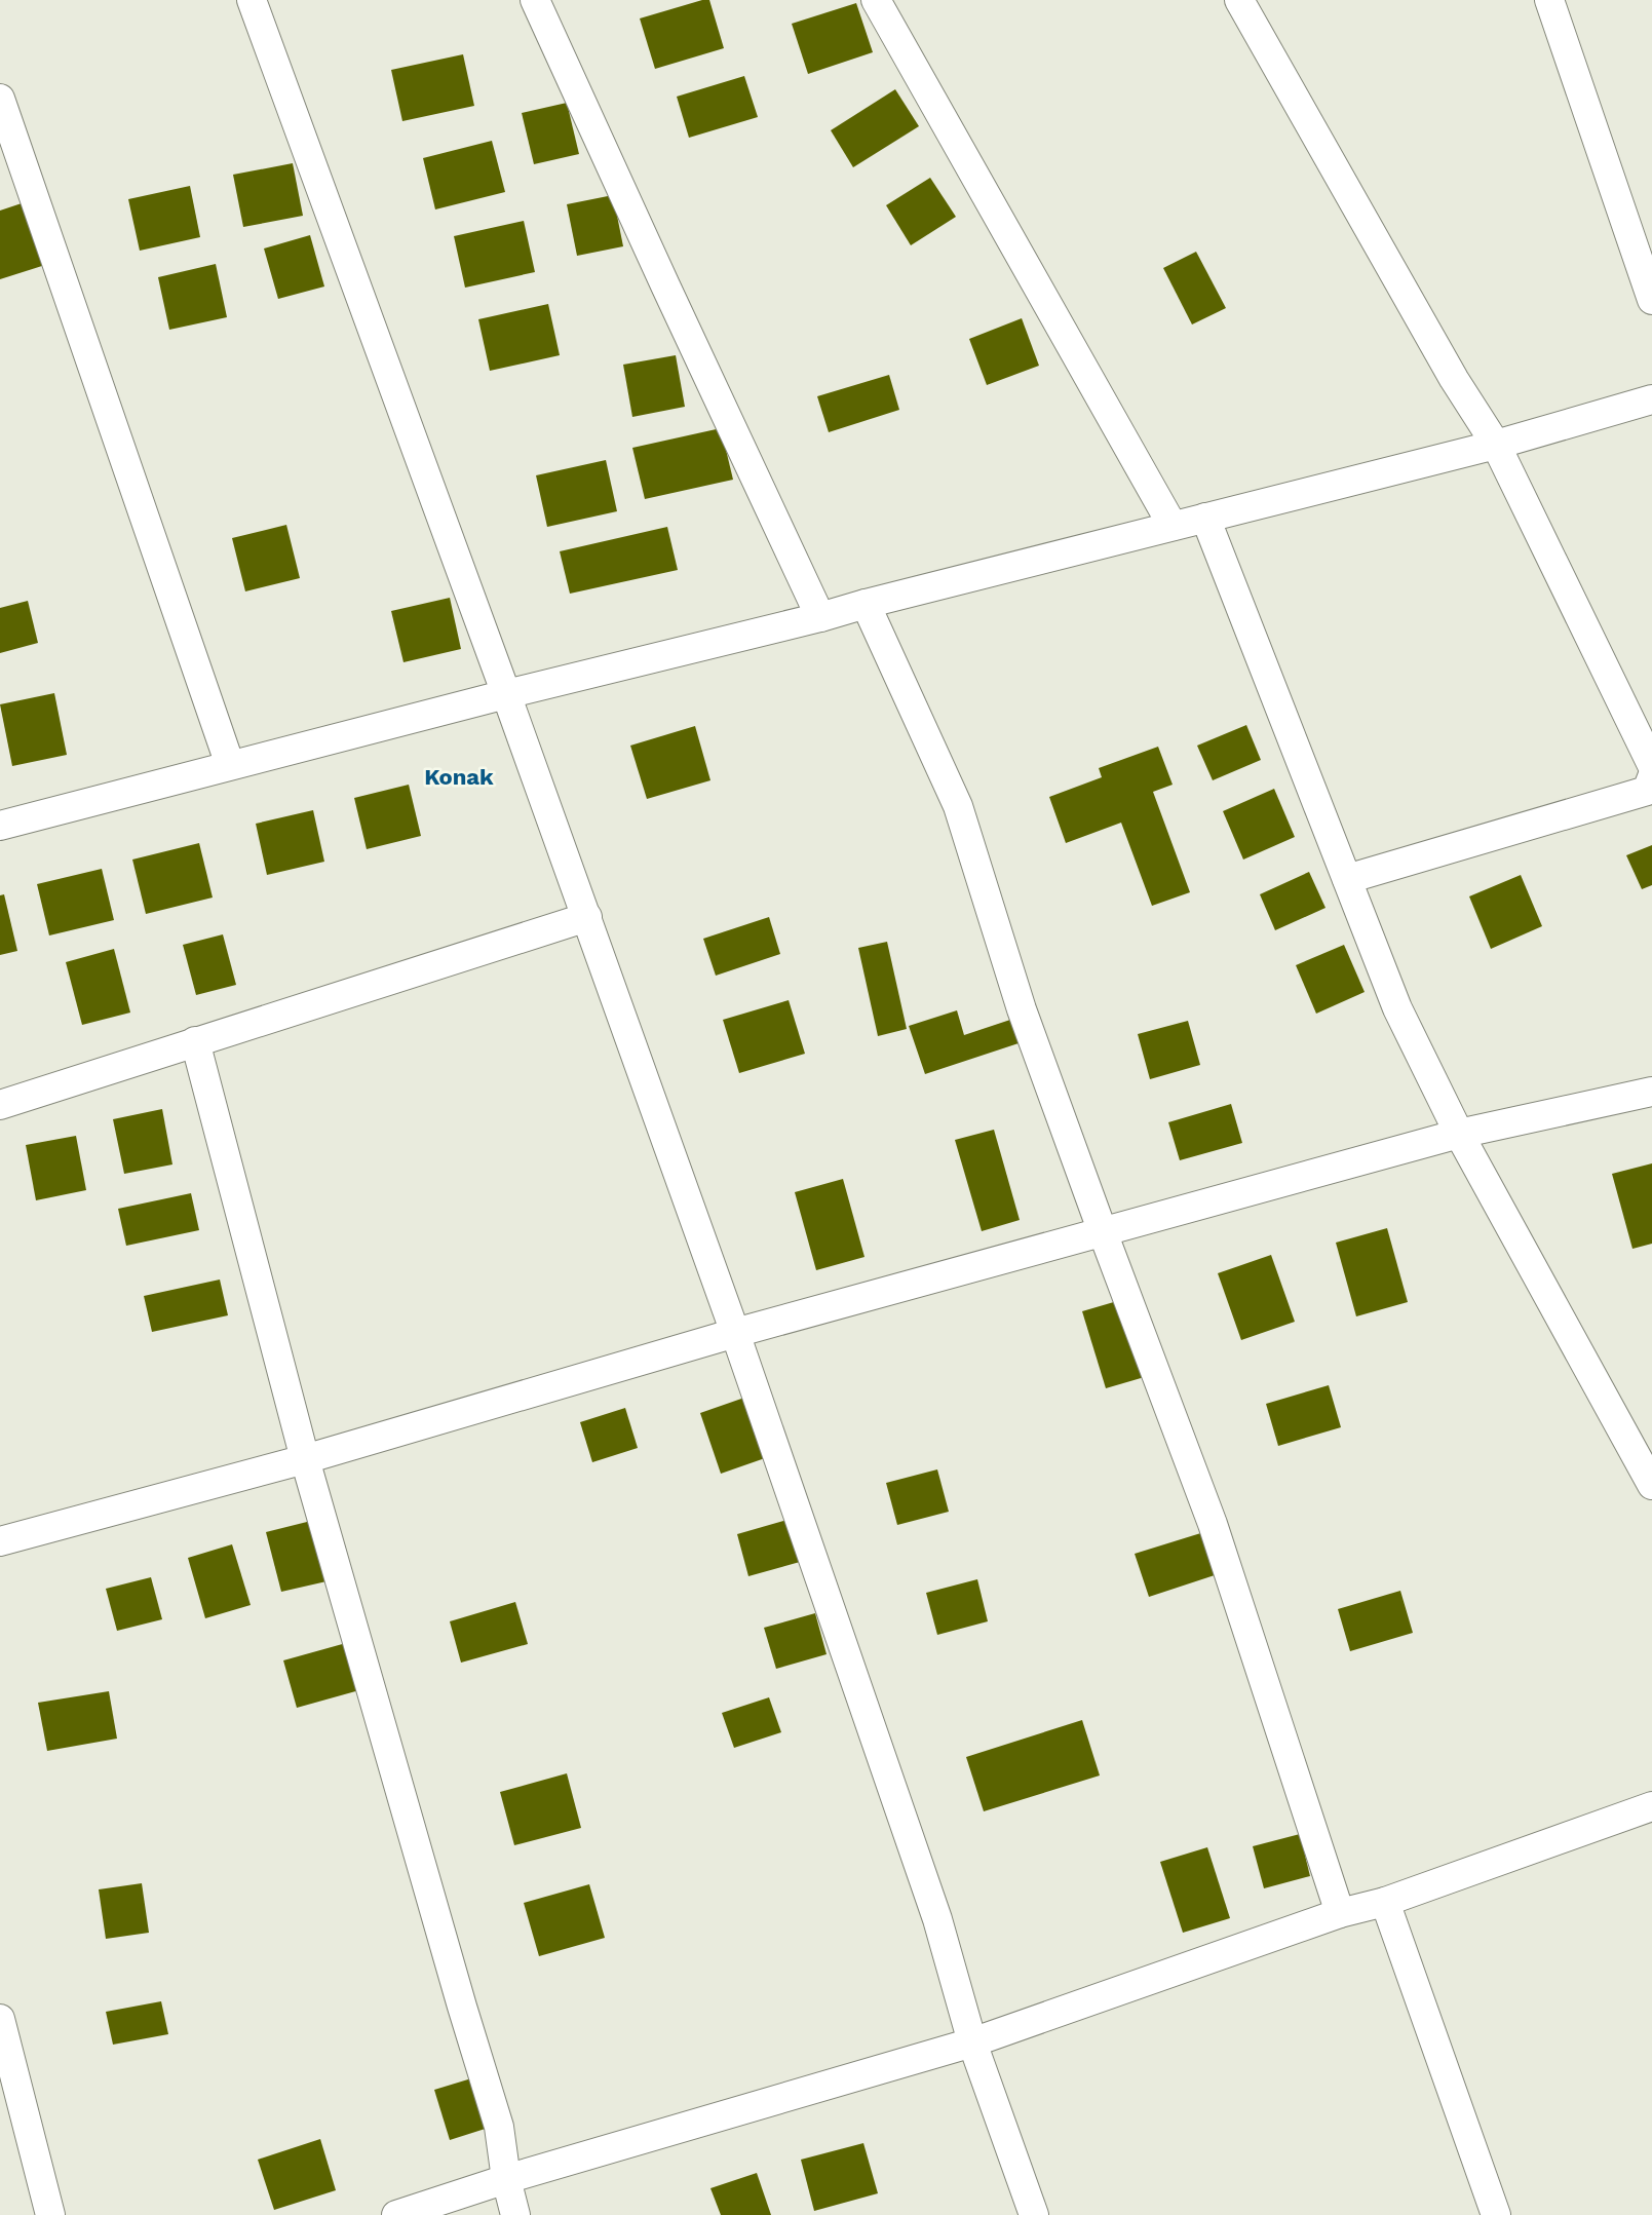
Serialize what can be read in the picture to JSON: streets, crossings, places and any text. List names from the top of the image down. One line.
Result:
{"districts":["Konak"]}
